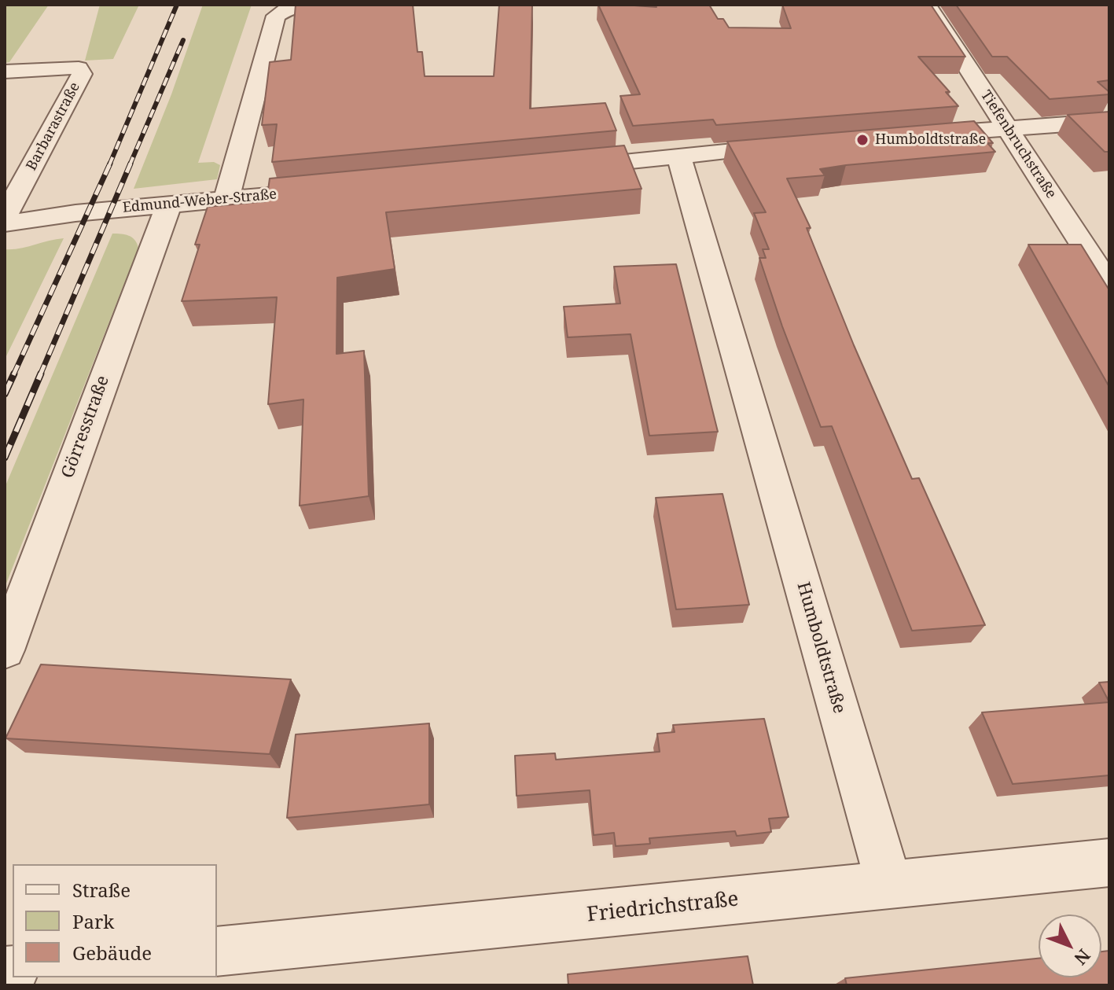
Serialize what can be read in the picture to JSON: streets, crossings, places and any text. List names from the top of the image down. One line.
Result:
{"streets":{"street":["Barbarastraße","Tiefenbruchstraße","Edmund-Weber-Straße","Görresstraße","Humboldtstraße","Friedrichstraße"]},"crossings":[["Edmund-Weber-Straße","Görresstraße"],["Humboldtstraße","Friedrichstraße"]],"places":["Humboldtstraße"],"legend":["Straße","Park","Gebäude"],"north":"bottom right"}
